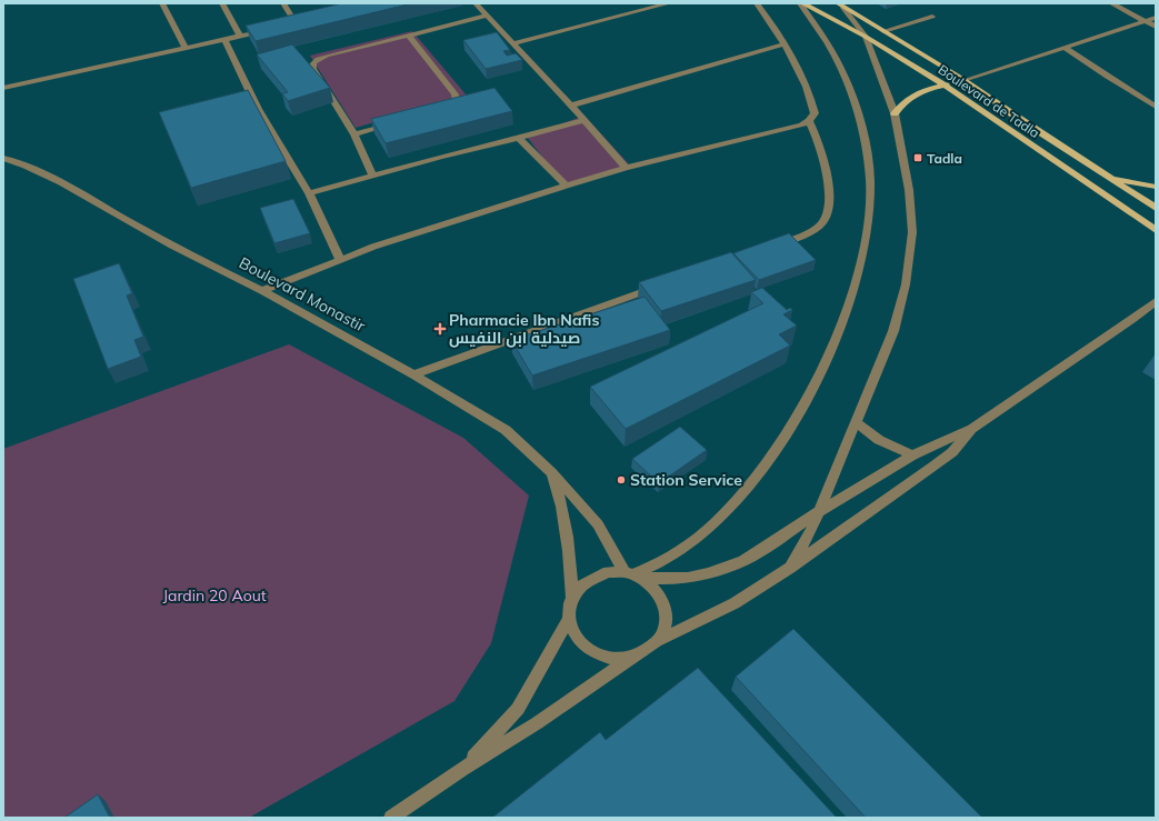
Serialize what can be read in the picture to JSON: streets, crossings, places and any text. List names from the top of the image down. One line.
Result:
{"streets":{"main road":["Boulevard de Tadla"],"street":["Boulevard Monastir"]},"parks":["Jardin 20 Aout"],"places":{"transit":["Tadla"],"health":["Pharmacie Ibn Nafis صيدلية ابن النفيس"],"other":["Station Service"]}}
